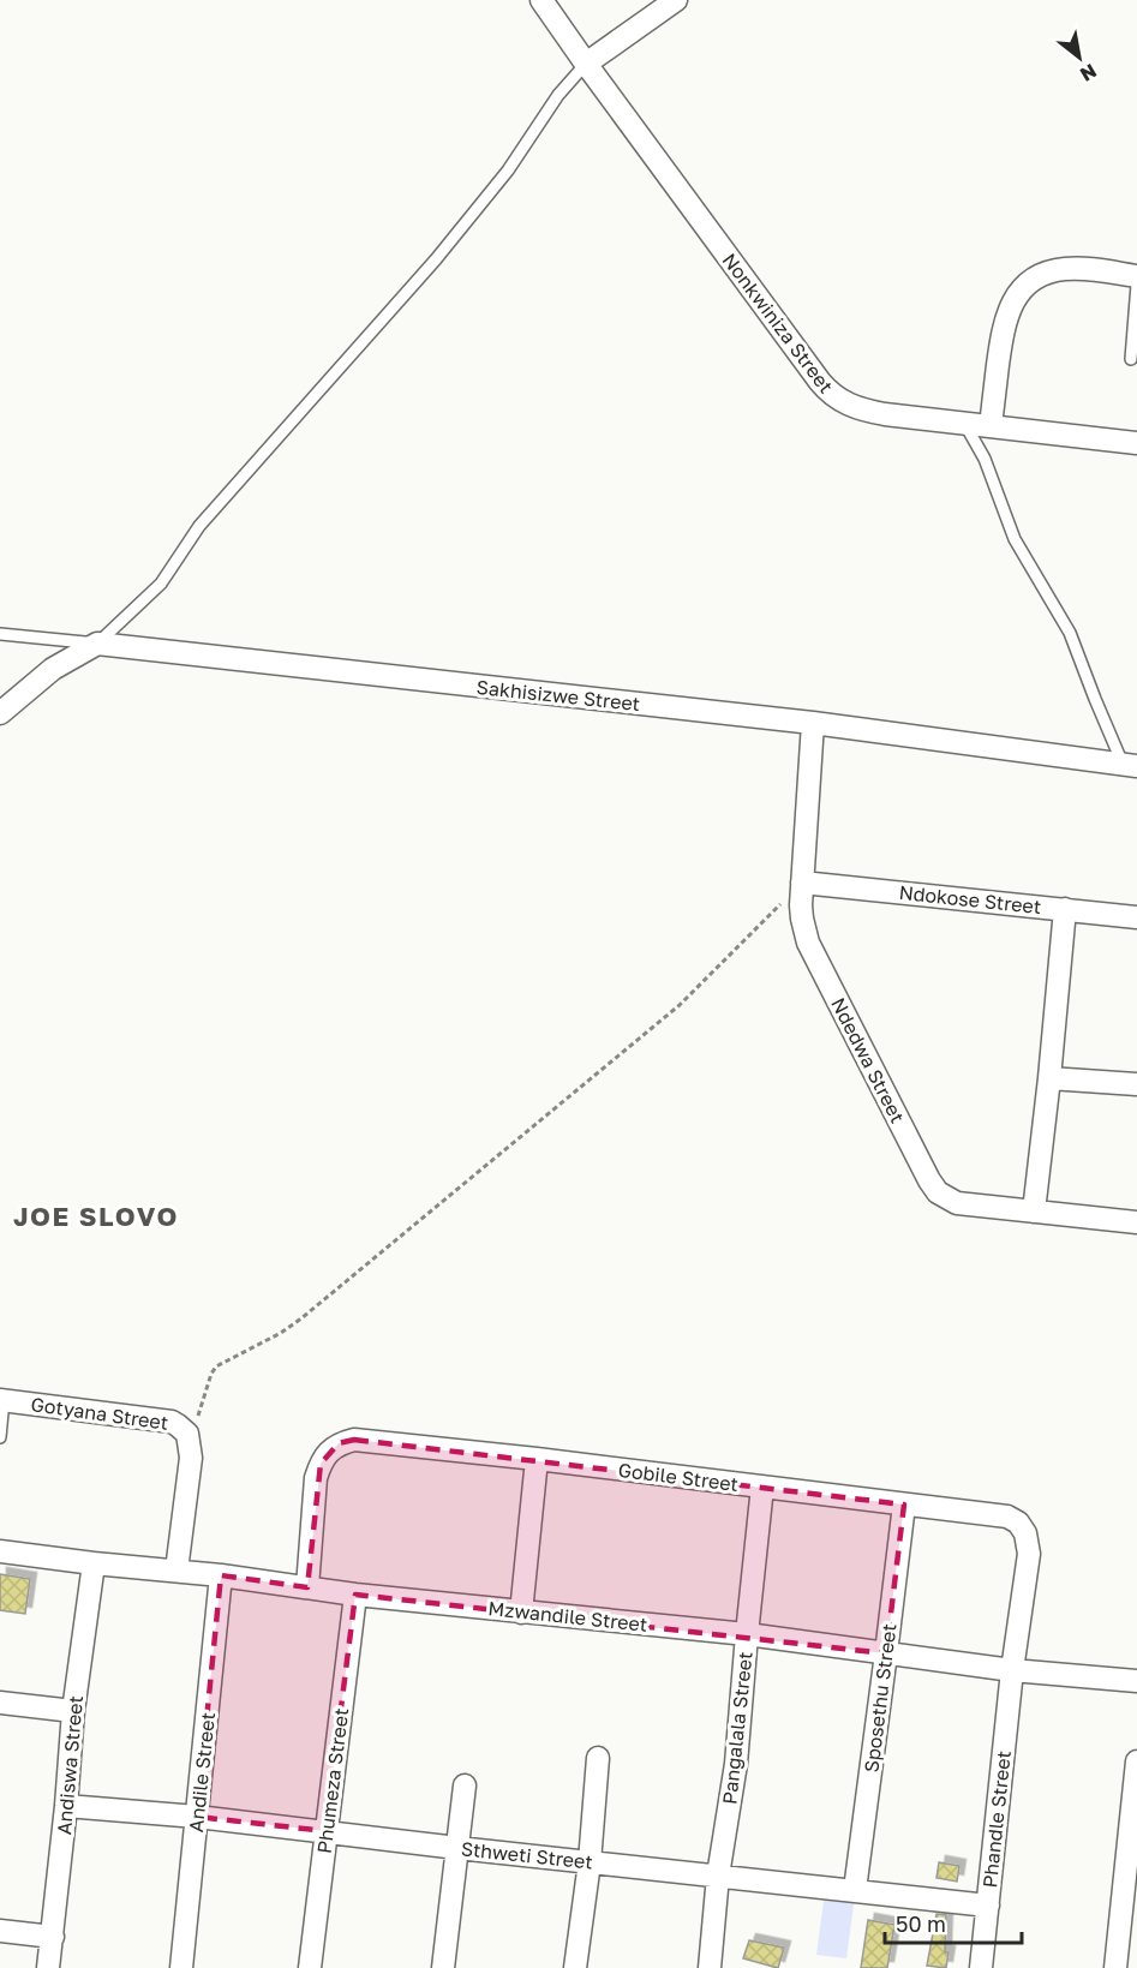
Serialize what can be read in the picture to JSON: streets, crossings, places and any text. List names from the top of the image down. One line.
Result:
{"streets":{"street":["Nonkwiniza Street","Sakhisizwe Street","Ndokose Street","Ndedwa Street","Gotyana Street","Gobile Street","Mzwandile Street","Sposethu Street","Pangalala Street","Andiswa Street","Andile Street","Phumeza Street","Phandle Street","Sthweti Street"]},"crossings":[["Sakhisizwe Street","Ndedwa Street"],["Ndokose Street","Ndedwa Street"],["Gotyana Street","Mzwandile Street"],["Gobile Street","Mzwandile Street"],["Gobile Street","Sposethu Street"],["Gobile Street","Pangalala Street"],["Gobile Street","Phandle Street"],["Mzwandile Street","Sposethu Street"],["Mzwandile Street","Pangalala Street"],["Mzwandile Street","Andiswa Street"],["Mzwandile Street","Andile Street"],["Mzwandile Street","Phumeza Street"],["Mzwandile Street","Phandle Street"],["Sposethu Street","Sthweti Street"],["Pangalala Street","Sthweti Street"],["Andiswa Street","Sthweti Street"],["Andile Street","Sthweti Street"],["Phumeza Street","Sthweti Street"],["Phandle Street","Sthweti Street"]],"districts":["JOE SLOVO"],"scale_bar":"50 m","north":"bottom right"}
